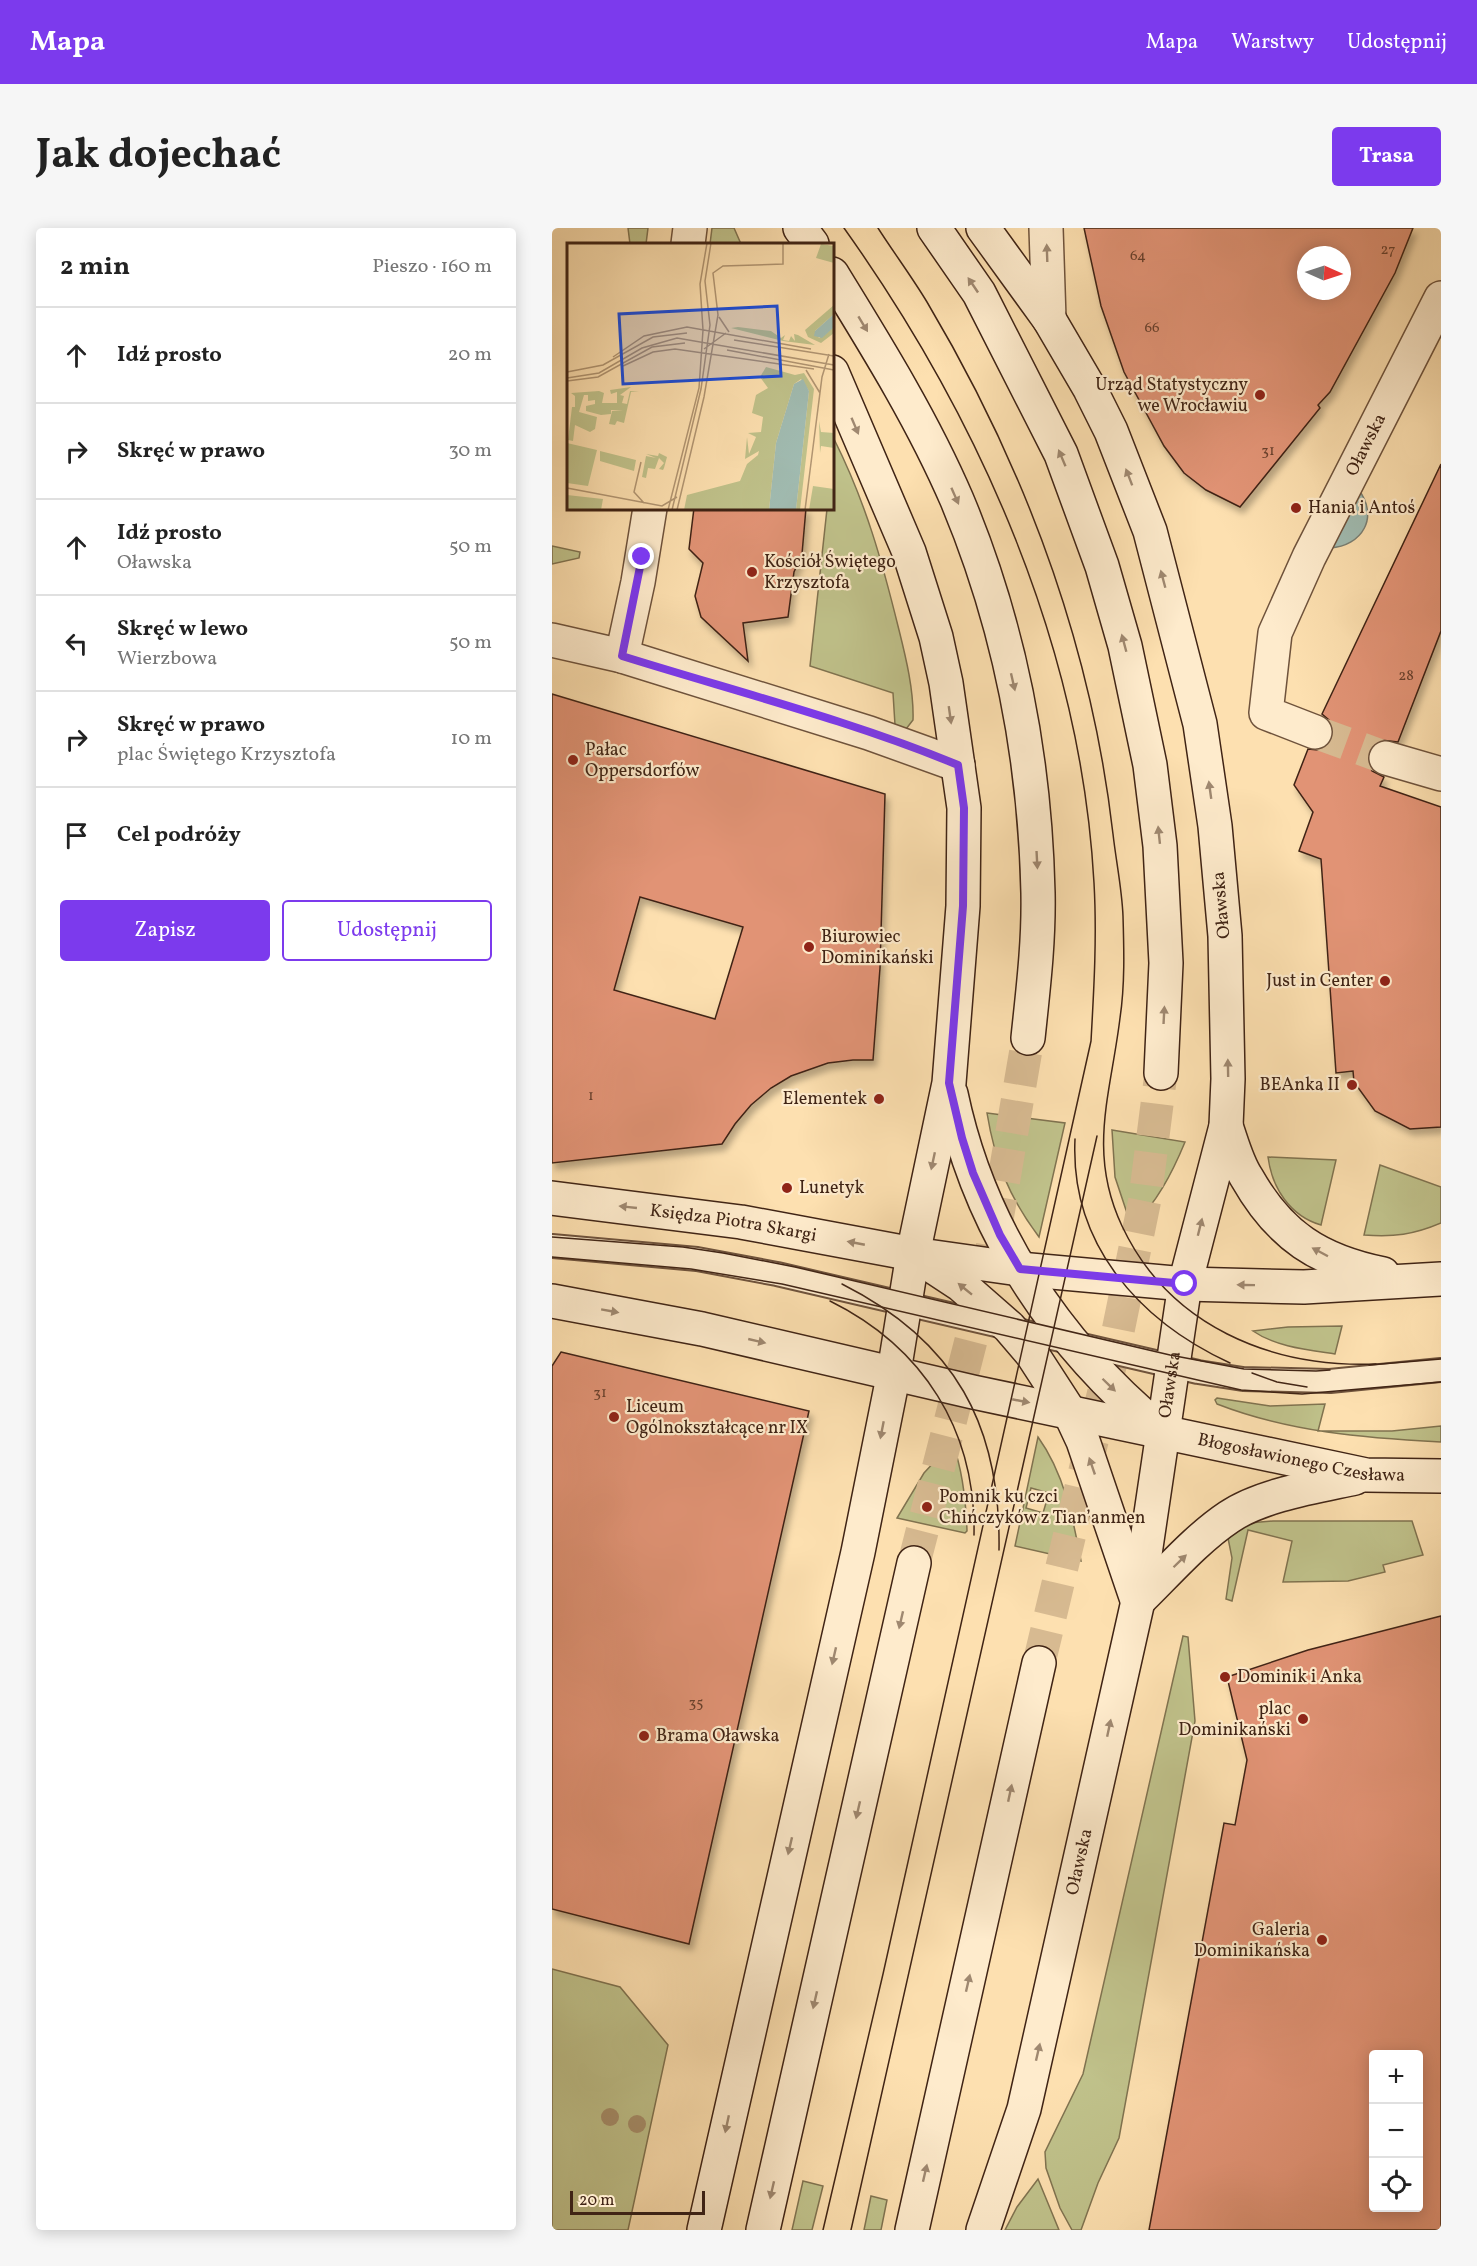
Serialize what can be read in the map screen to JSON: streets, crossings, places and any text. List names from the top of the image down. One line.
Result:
{"streets":{"street":["Oławska","Księdza Piotra Skargi","Błogosławionego Czesława"]},"crossings":[["Oławska","Księdza Piotra Skargi"],["Oławska","Błogosławionego Czesława"]],"places":["Urząd Statystyczny we Wrocławiu","Hania i Antoś","Kościół Świętego Krzysztofa","Pałac Oppersdorfów","Biurowiec Dominikański","Just in Center","BEAnka II","Elementek","Lunetyk","Liceum Ogólnokształcące nr IX","Pomnik ku czci Chińczyków z Tian’anmen","Dominik i Anka","plac Dominikański","Brama Oławska","Galeria Dominikańska"],"house_numbers":["27","64","66","31","28","1","31","35"],"scale_bar":"20 m","north":"right","page":{"header":"Mapa","nav":["Mapa","Warstwy","Udostępnij"],"title":"Jak dojechać","buttons":["Trasa",["Zapisz","Udostępnij"]],"heading":["2 min","Pieszo · 160 m"],"list":[["Idź prosto","20 m"],["Skręć w prawo","30 m"],["Idź prosto","Oławska","50 m"],["Skręć w lewo","Wierzbowa","50 m"],["Skręć w prawo","plac Świętego Krzysztofa","10 m"],"Cel podróży"],"map_buttons":["+","−"],"scale":"20 m"}}
